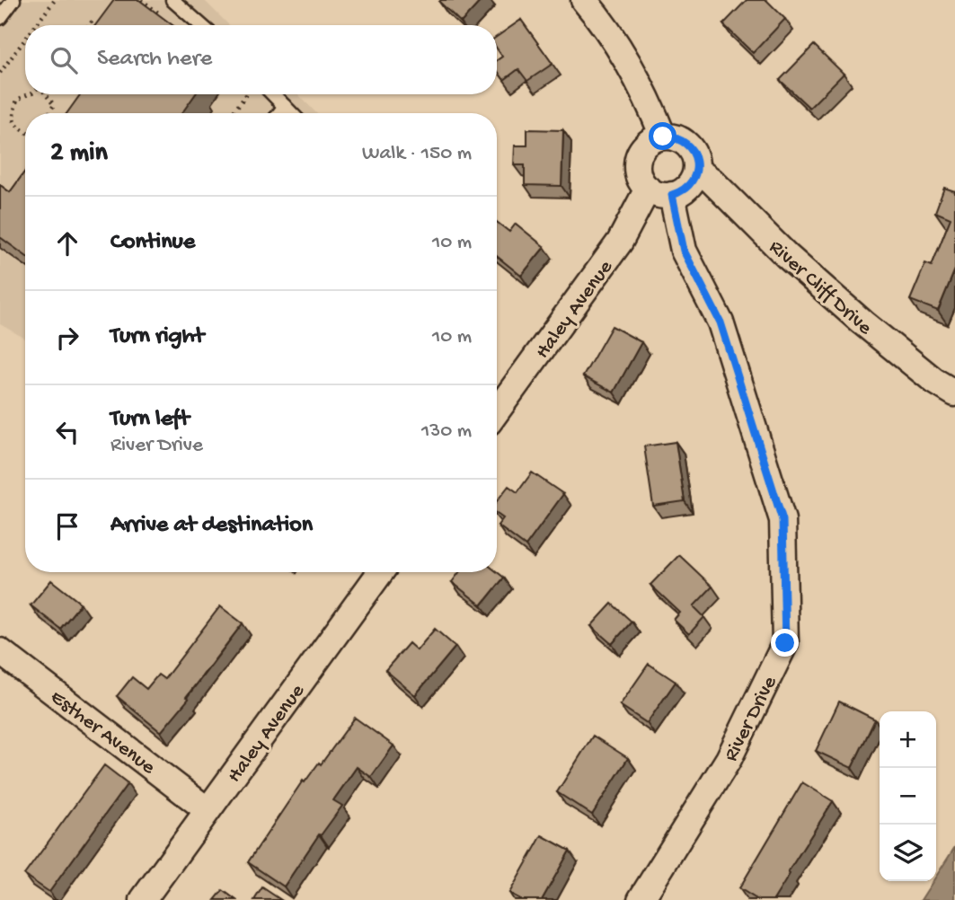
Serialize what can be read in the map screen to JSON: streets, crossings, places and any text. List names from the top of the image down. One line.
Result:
{"streets":{"street":["River Cliff Drive","Haley Avenue","River Drive","Esther Avenue"]},"crossings":[["River Cliff Drive","Haley Avenue"],["River Cliff Drive","River Drive"],["Haley Avenue","River Drive"],["Haley Avenue","Esther Avenue"]],"page":{"search":"Search here","heading":["2 min","Walk · 150 m"],"list":[["Continue","10 m"],["Turn right","10 m"],["Turn left","River Drive","130 m"],"Arrive at destination"],"map_buttons":["+","−"]}}
